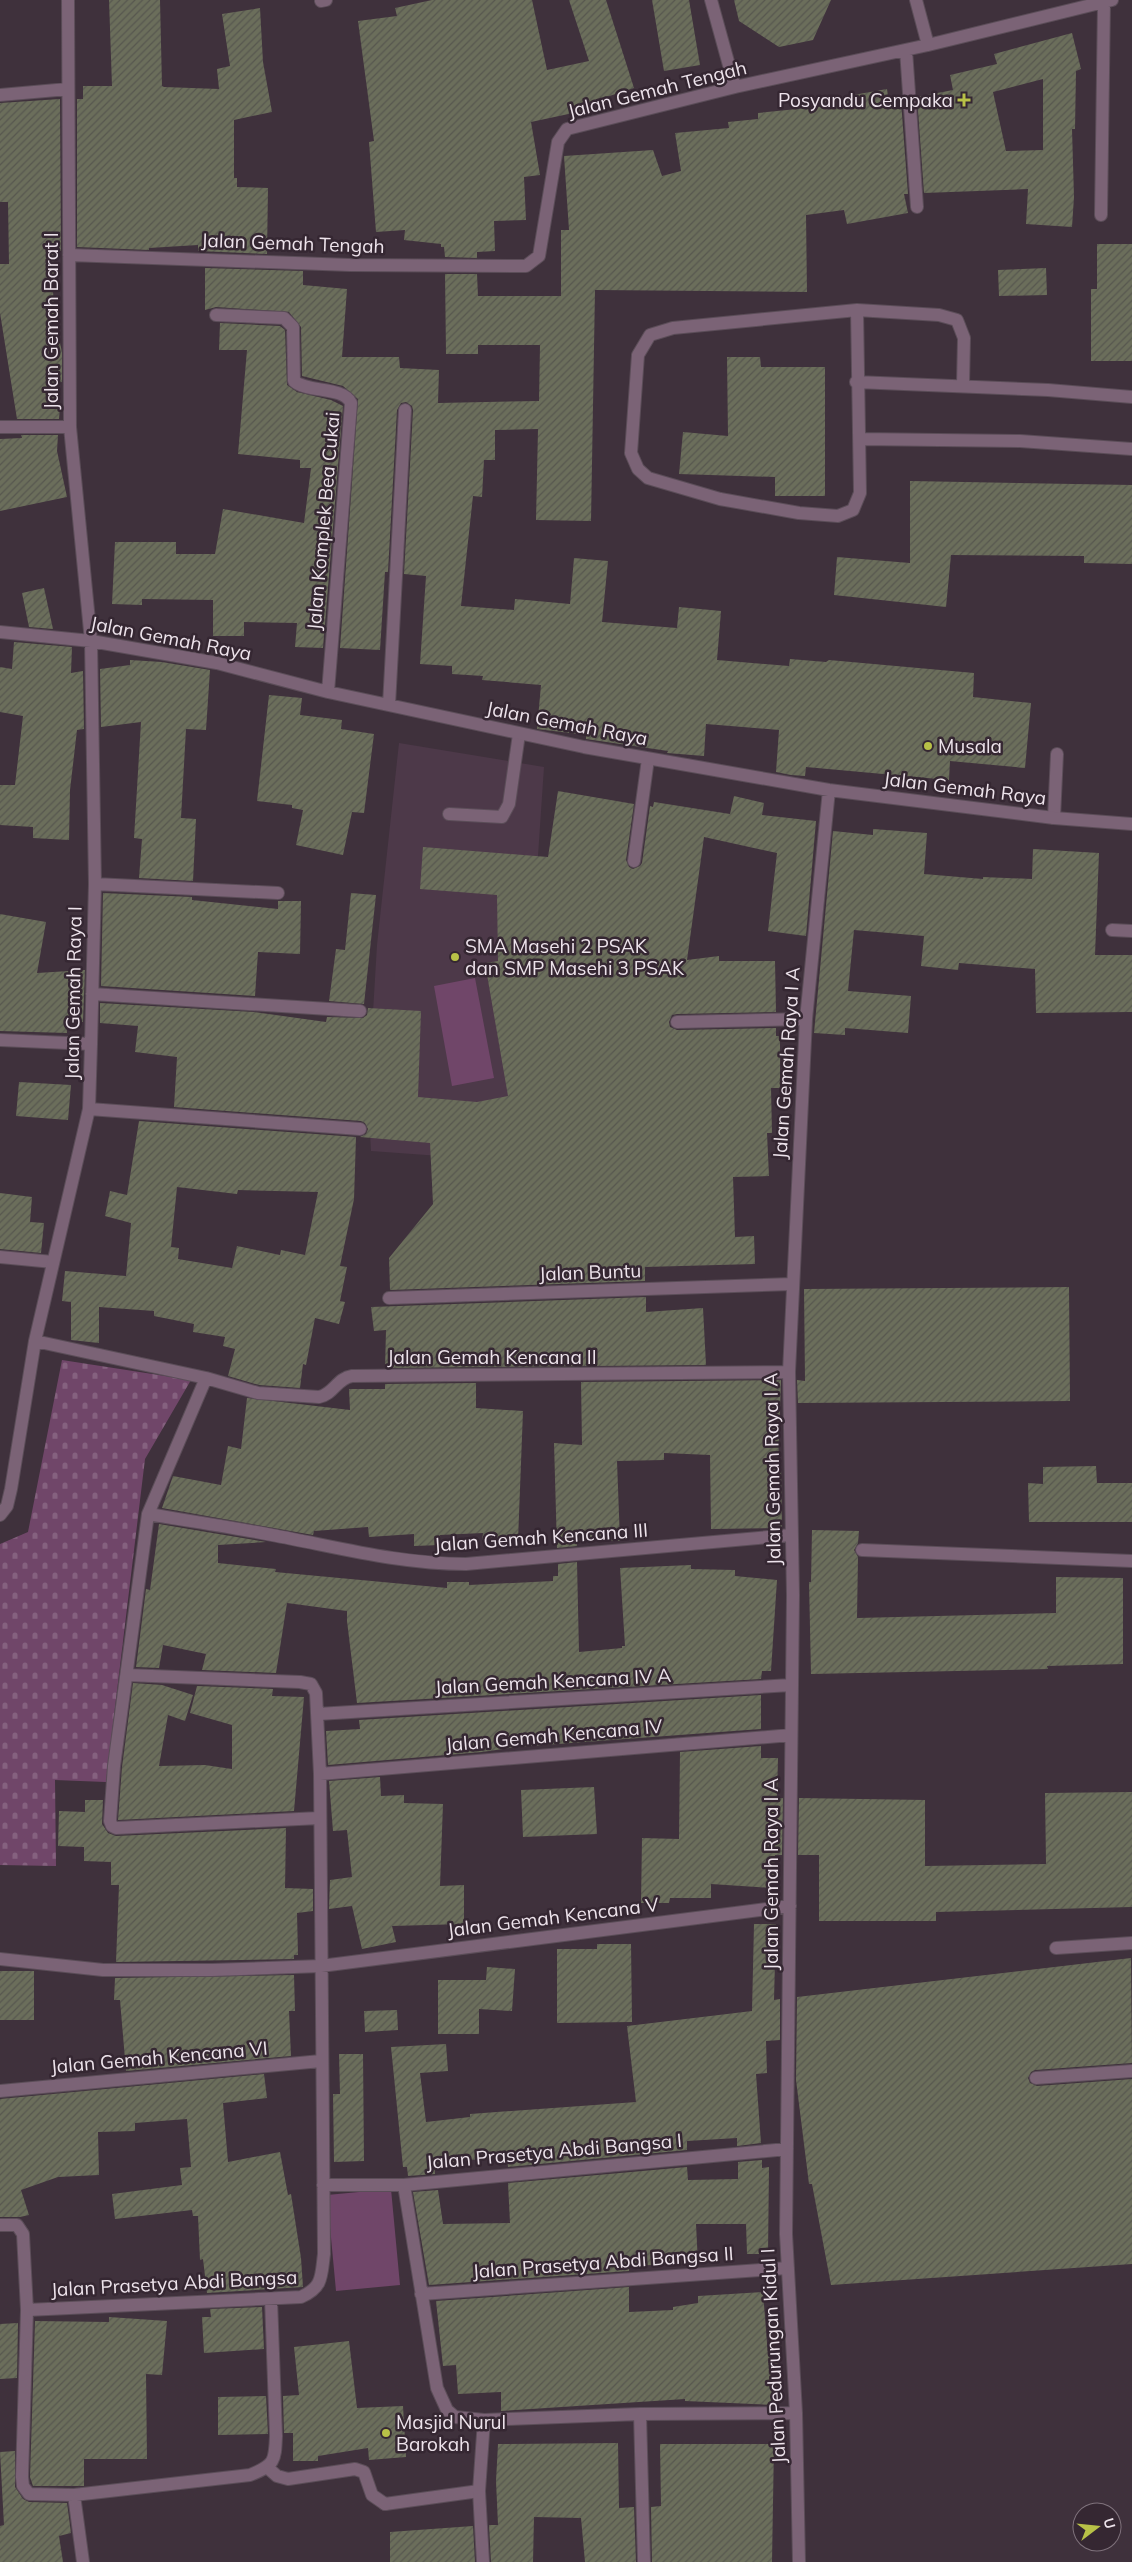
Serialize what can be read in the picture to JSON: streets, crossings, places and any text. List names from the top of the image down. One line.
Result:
{"streets":{"street":["Jalan Gemah Tengah","Jalan Gemah Barat I","Jalan Komplek Bea Cukai","Jalan Gemah Raya","Jalan Gemah Raya I","Jalan Gemah Raya I A","Jalan Buntu","Jalan Gemah Kencana II","Jalan Gemah Kencana III","Jalan Gemah Kencana IV A","Jalan Gemah Kencana IV","Jalan Gemah Kencana V","Jalan Gemah Kencana VI","Jalan Prasetya Abdi Bangsa I","Jalan Prasetya Abdi Bangsa II","Jalan Prasetya Abdi Bangsa","Jalan Pedurungan Kidul I"]},"crossings":[["Jalan Gemah Tengah","Jalan Gemah Barat I"],["Jalan Gemah Barat I","Jalan Gemah Raya"],["Jalan Gemah Barat I","Jalan Gemah Raya I"],["Jalan Komplek Bea Cukai","Jalan Gemah Raya"],["Jalan Gemah Raya","Jalan Gemah Raya I"],["Jalan Gemah Raya","Jalan Gemah Raya I A"],["Jalan Gemah Raya I","Jalan Gemah Kencana II"],["Jalan Gemah Raya I A","Jalan Buntu"],["Jalan Gemah Raya I A","Jalan Gemah Kencana II"],["Jalan Gemah Raya I A","Jalan Gemah Kencana III"],["Jalan Gemah Raya I A","Jalan Gemah Kencana IV A"],["Jalan Gemah Raya I A","Jalan Gemah Kencana IV"],["Jalan Gemah Raya I A","Jalan Gemah Kencana V"],["Jalan Gemah Raya I A","Jalan Prasetya Abdi Bangsa I"],["Jalan Gemah Raya I A","Jalan Pedurungan Kidul I"],["Jalan Prasetya Abdi Bangsa I","Jalan Prasetya Abdi Bangsa"],["Jalan Prasetya Abdi Bangsa I","Jalan Pedurungan Kidul I"],["Jalan Prasetya Abdi Bangsa II","Jalan Pedurungan Kidul I"]],"places":{"health":["Posyandu Cempaka"],"other":["Musala","SMA Masehi 2 PSAK dan SMP Masehi 3 PSAK","Masjid Nurul Barokah"]},"north":"right"}
